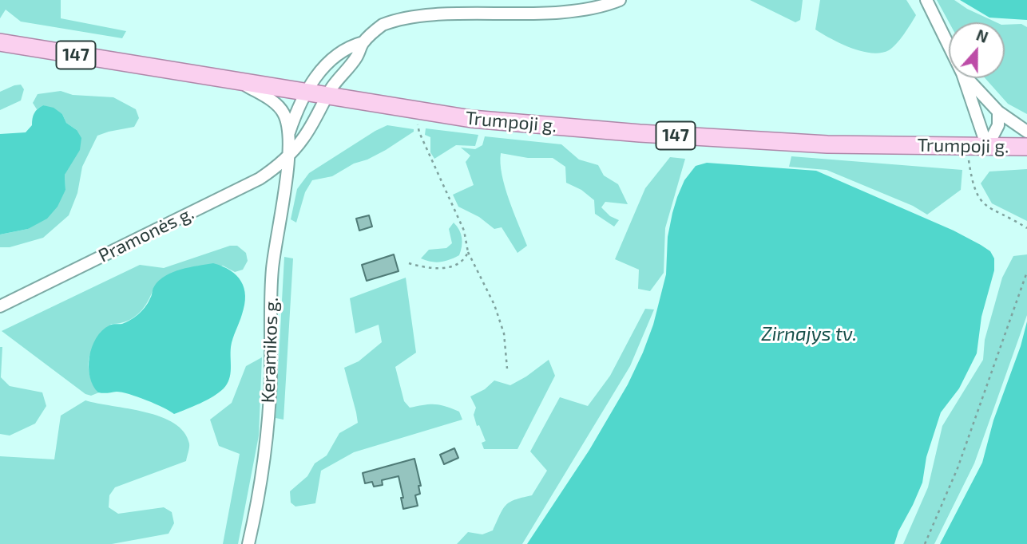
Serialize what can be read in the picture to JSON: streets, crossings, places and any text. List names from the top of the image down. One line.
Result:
{"streets":{"main road":["147","Trumpoji g."],"street":["Pramonės g.","Keramikos g."]},"crossings":[["Trumpoji g.","Pramonės g."],["Pramonės g.","Keramikos g."]],"water":["Zirnajys tv."],"north":"top"}
